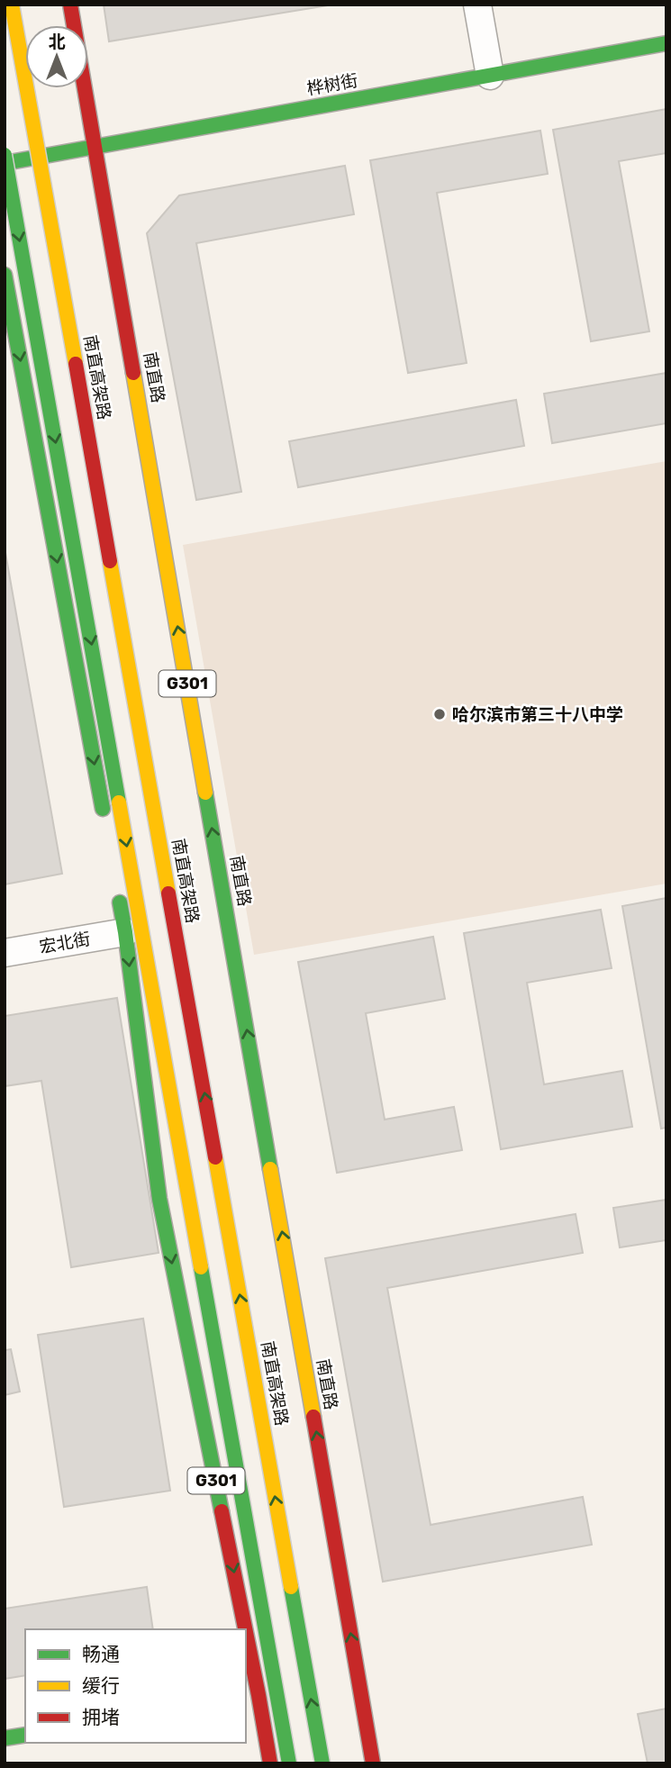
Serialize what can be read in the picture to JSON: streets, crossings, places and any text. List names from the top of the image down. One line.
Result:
{"streets":{"main road":["桦树街","南直高架路","南直路","G301"],"street":["宏北街"]},"crossings":[["桦树街","南直路"],["G301","宏北街"]],"places":["哈尔滨市第三十八中学"],"legend":["畅通","缓行","拥堵"],"north":"top"}
